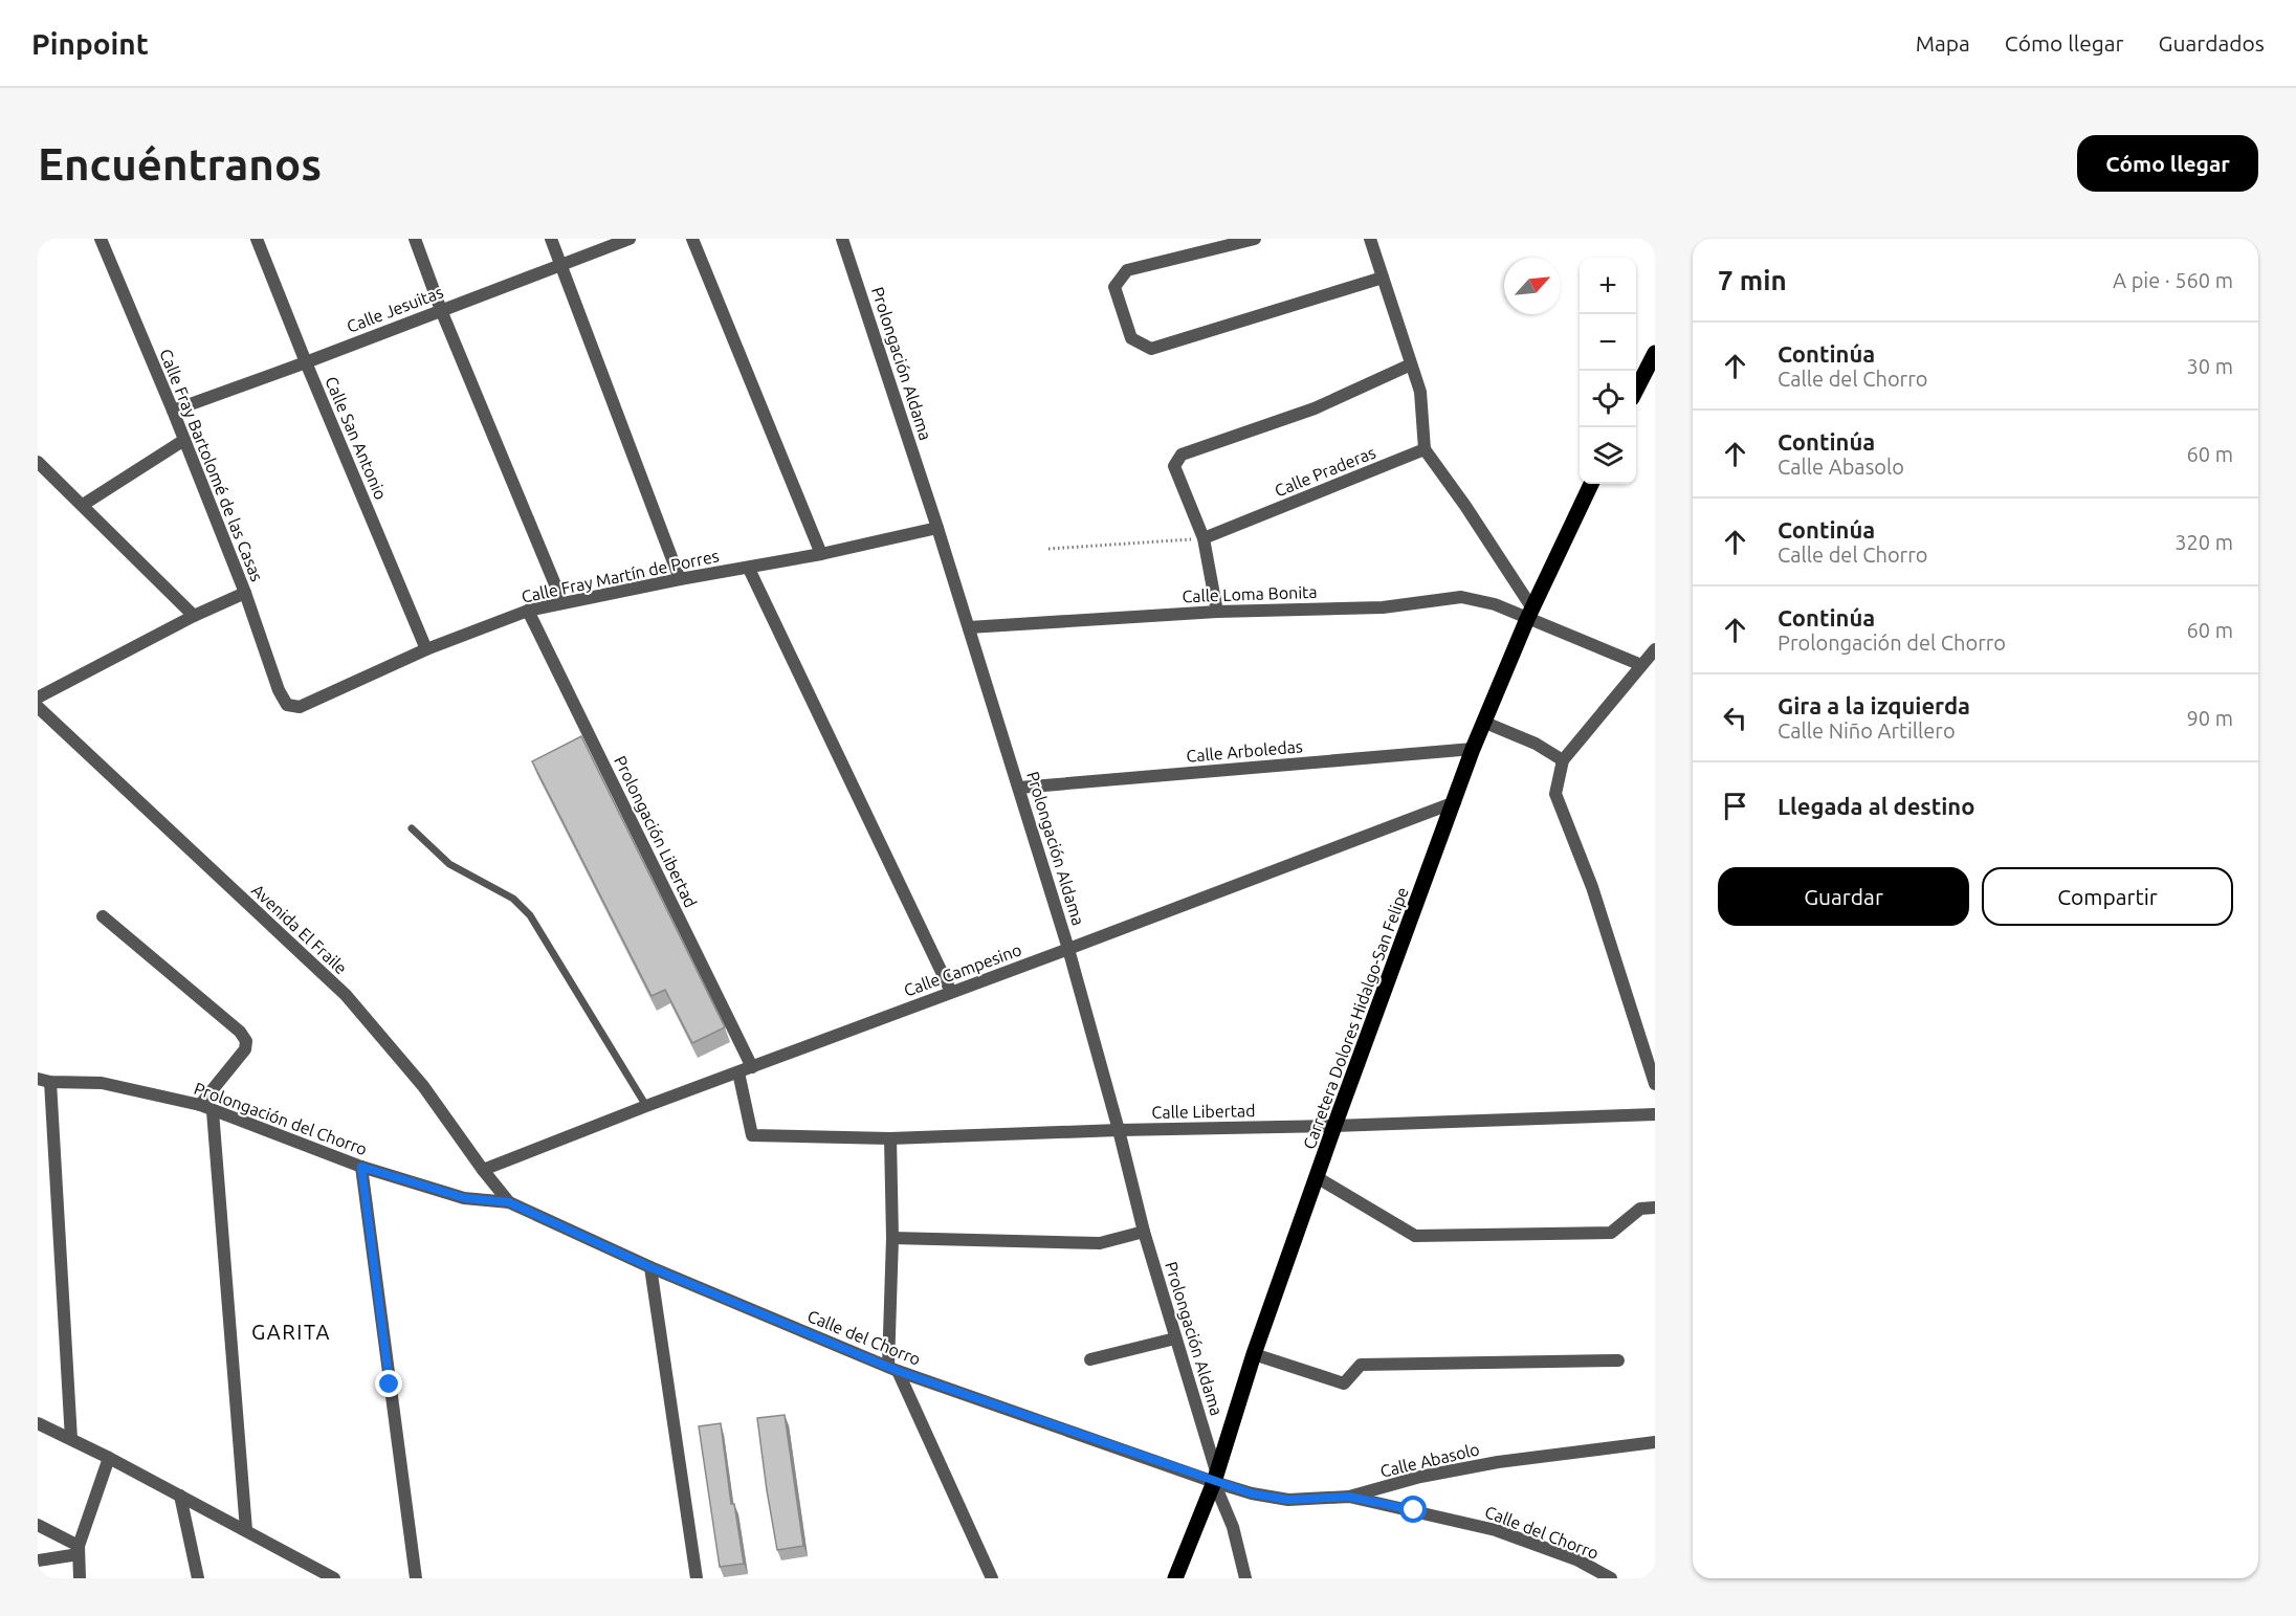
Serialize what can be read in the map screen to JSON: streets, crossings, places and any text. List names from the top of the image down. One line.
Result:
{"streets":{"main road":["Carretera Dolores Hidalgo-San Felipe"],"street":["Calle Jesuitas","Prolongación Aldama","Calle San Antonio","Calle Fray Bartolomé de las Casas","Calle Praderas","Calle Fray Martín de Porres","Calle Loma Bonita","Calle Arboledas","Prolongación Libertad","Avenida El Fraile","Calle Campesino","Calle Libertad","Prolongación del Chorro","Calle del Chorro","Calle Abasolo"]},"crossings":[["Calle Jesuitas","Calle San Antonio"],["Calle Jesuitas","Calle Fray Bartolomé de las Casas"],["Prolongación Aldama","Calle Fray Martín de Porres"],["Prolongación Aldama","Calle Loma Bonita"],["Prolongación Aldama","Calle Arboledas"],["Prolongación Aldama","Calle Campesino"],["Prolongación Aldama","Carretera Dolores Hidalgo-San Felipe"],["Prolongación Aldama","Calle Libertad"],["Prolongación Aldama","Calle del Chorro"],["Prolongación Aldama","Calle Abasolo"],["Calle San Antonio","Calle Fray Martín de Porres"],["Calle Fray Bartolomé de las Casas","Calle Fray Martín de Porres"],["Calle Fray Martín de Porres","Prolongación Libertad"],["Calle Loma Bonita","Carretera Dolores Hidalgo-San Felipe"],["Calle Arboledas","Carretera Dolores Hidalgo-San Felipe"],["Prolongación Libertad","Calle Campesino"],["Avenida El Fraile","Calle Campesino"],["Avenida El Fraile","Prolongación del Chorro"],["Avenida El Fraile","Calle del Chorro"],["Calle Campesino","Carretera Dolores Hidalgo-San Felipe"],["Calle Campesino","Calle Libertad"],["Carretera Dolores Hidalgo-San Felipe","Calle Libertad"],["Carretera Dolores Hidalgo-San Felipe","Calle del Chorro"],["Carretera Dolores Hidalgo-San Felipe","Calle Abasolo"],["Prolongación del Chorro","Calle del Chorro"],["Calle del Chorro","Calle Abasolo"]],"districts":["GARITA"],"north":"top right","page":{"header":"Pinpoint","nav":["Mapa","Cómo llegar","Guardados"],"buttons":["Cómo llegar",["Guardar","Compartir"]],"title":"Encuéntranos","heading":["7 min","A pie · 560 m"],"map_buttons":["+","−"],"list":[["Continúa","Calle del Chorro","30 m"],["Continúa","Calle Abasolo","60 m"],["Continúa","Calle del Chorro","320 m"],["Continúa","Prolongación del Chorro","60 m"],["Gira a la izquierda","Calle Niño Artillero","90 m"],"Llegada al destino"]}}
